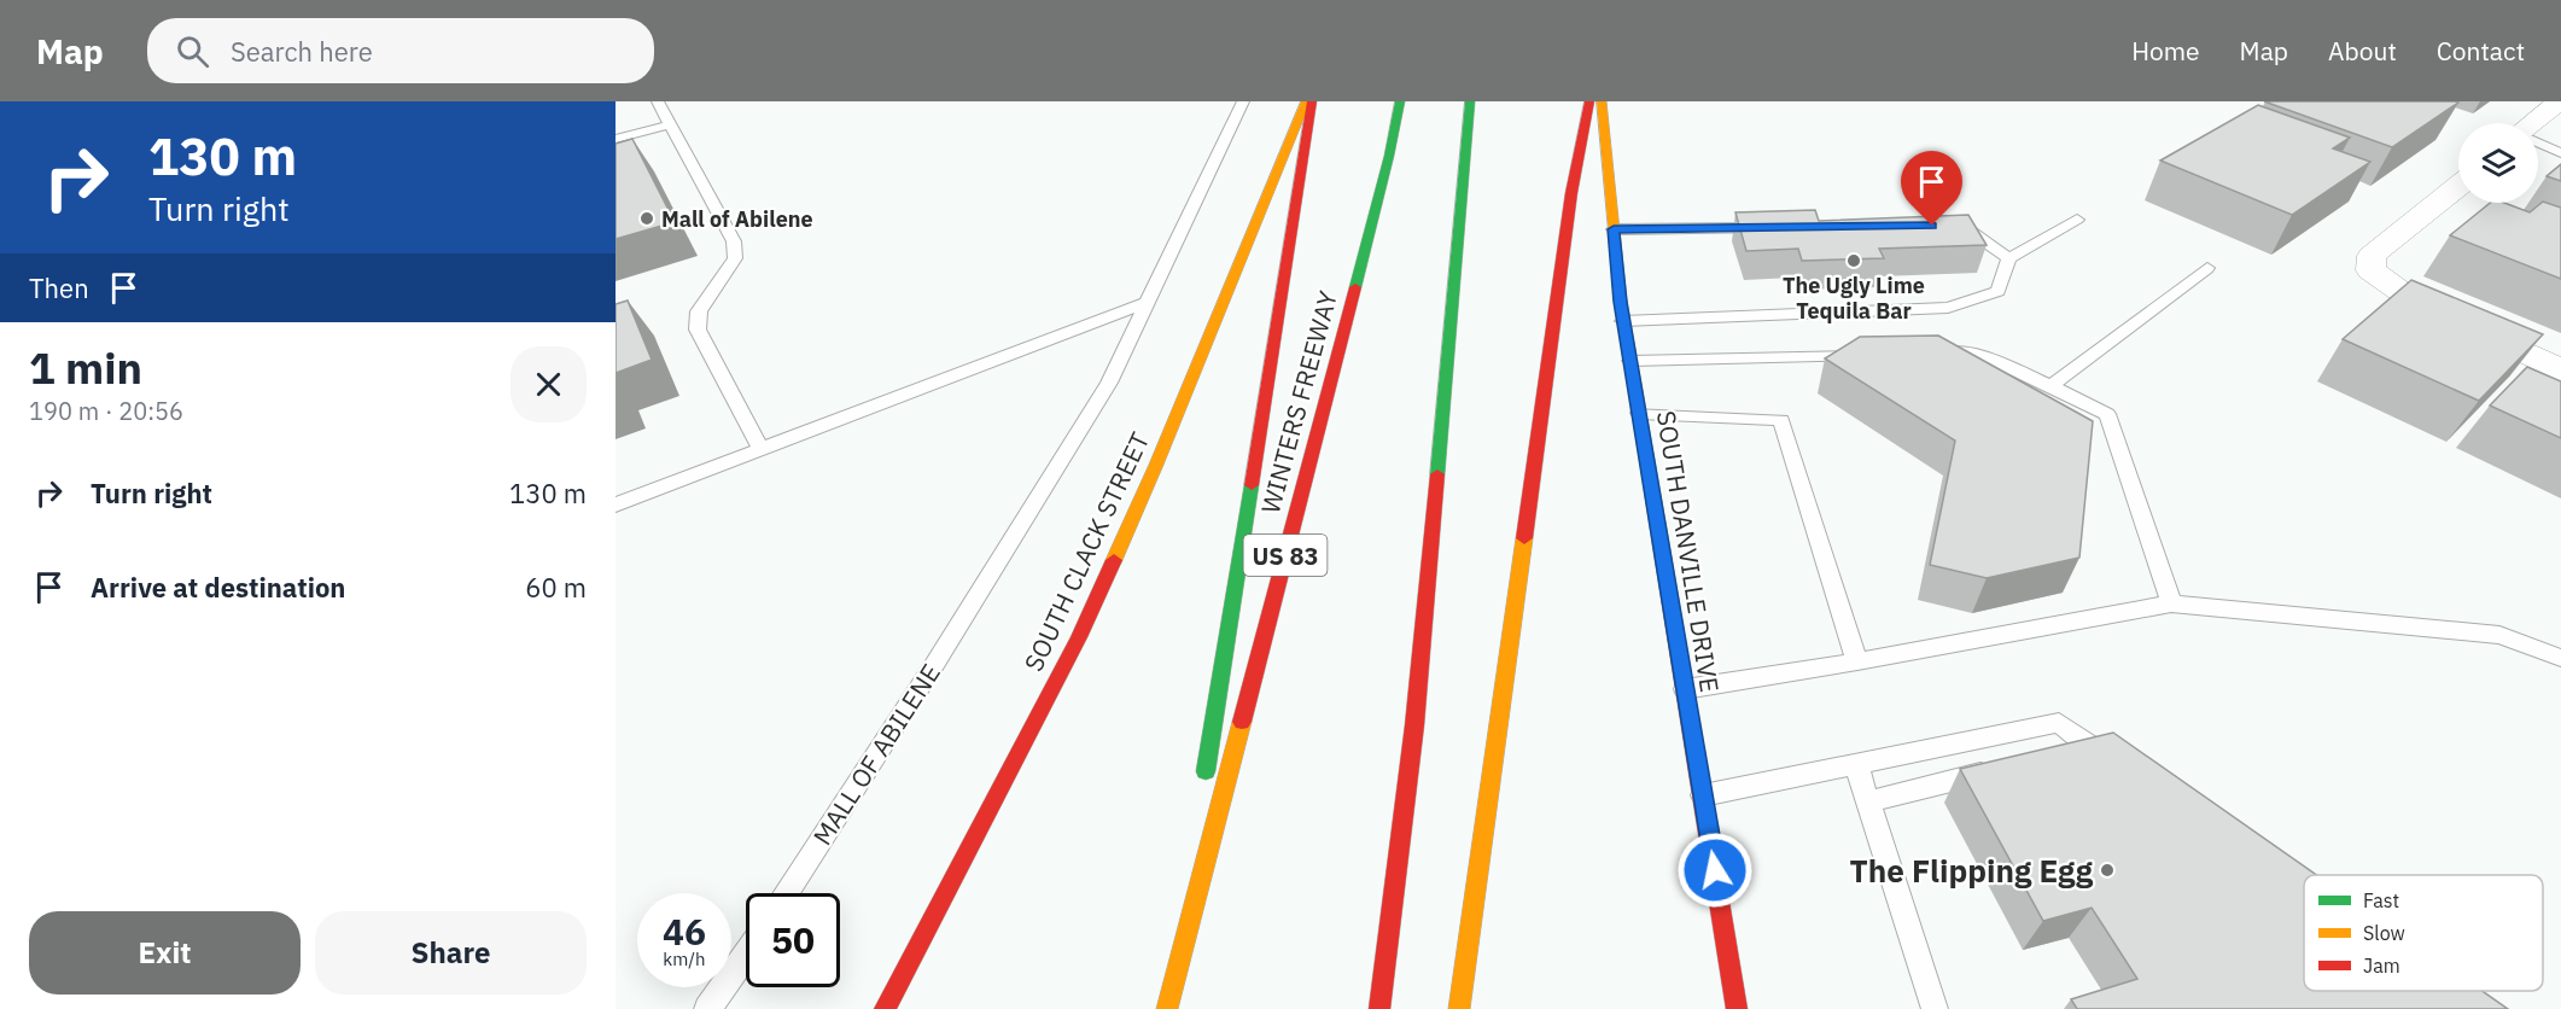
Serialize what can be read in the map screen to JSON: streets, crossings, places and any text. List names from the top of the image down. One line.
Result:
{"streets":{"main road":["WINTERS FREEWAY","SOUTH CLACK STREET","SOUTH DANVILLE DRIVE","US 83"],"lane":["MALL OF ABILENE"]},"places":["Mall of Abilene","The Ugly Lime Tequila Bar","The Flipping Egg"],"legend":["Fast","Slow","Jam"],"page":{"header":"Map","search":"Search here","nav":["Home","Map","About","Contact"],"turn":["130 m","Turn right"],"then":"Then","heading":["1 min","190 m · 20:56"],"list":[{"name":"Turn right","value":"130 m"},{"name":"Arrive at destination","value":"60 m"}],"speed":"46 km/h","limit":"50","buttons":["Exit","Share"]}}
